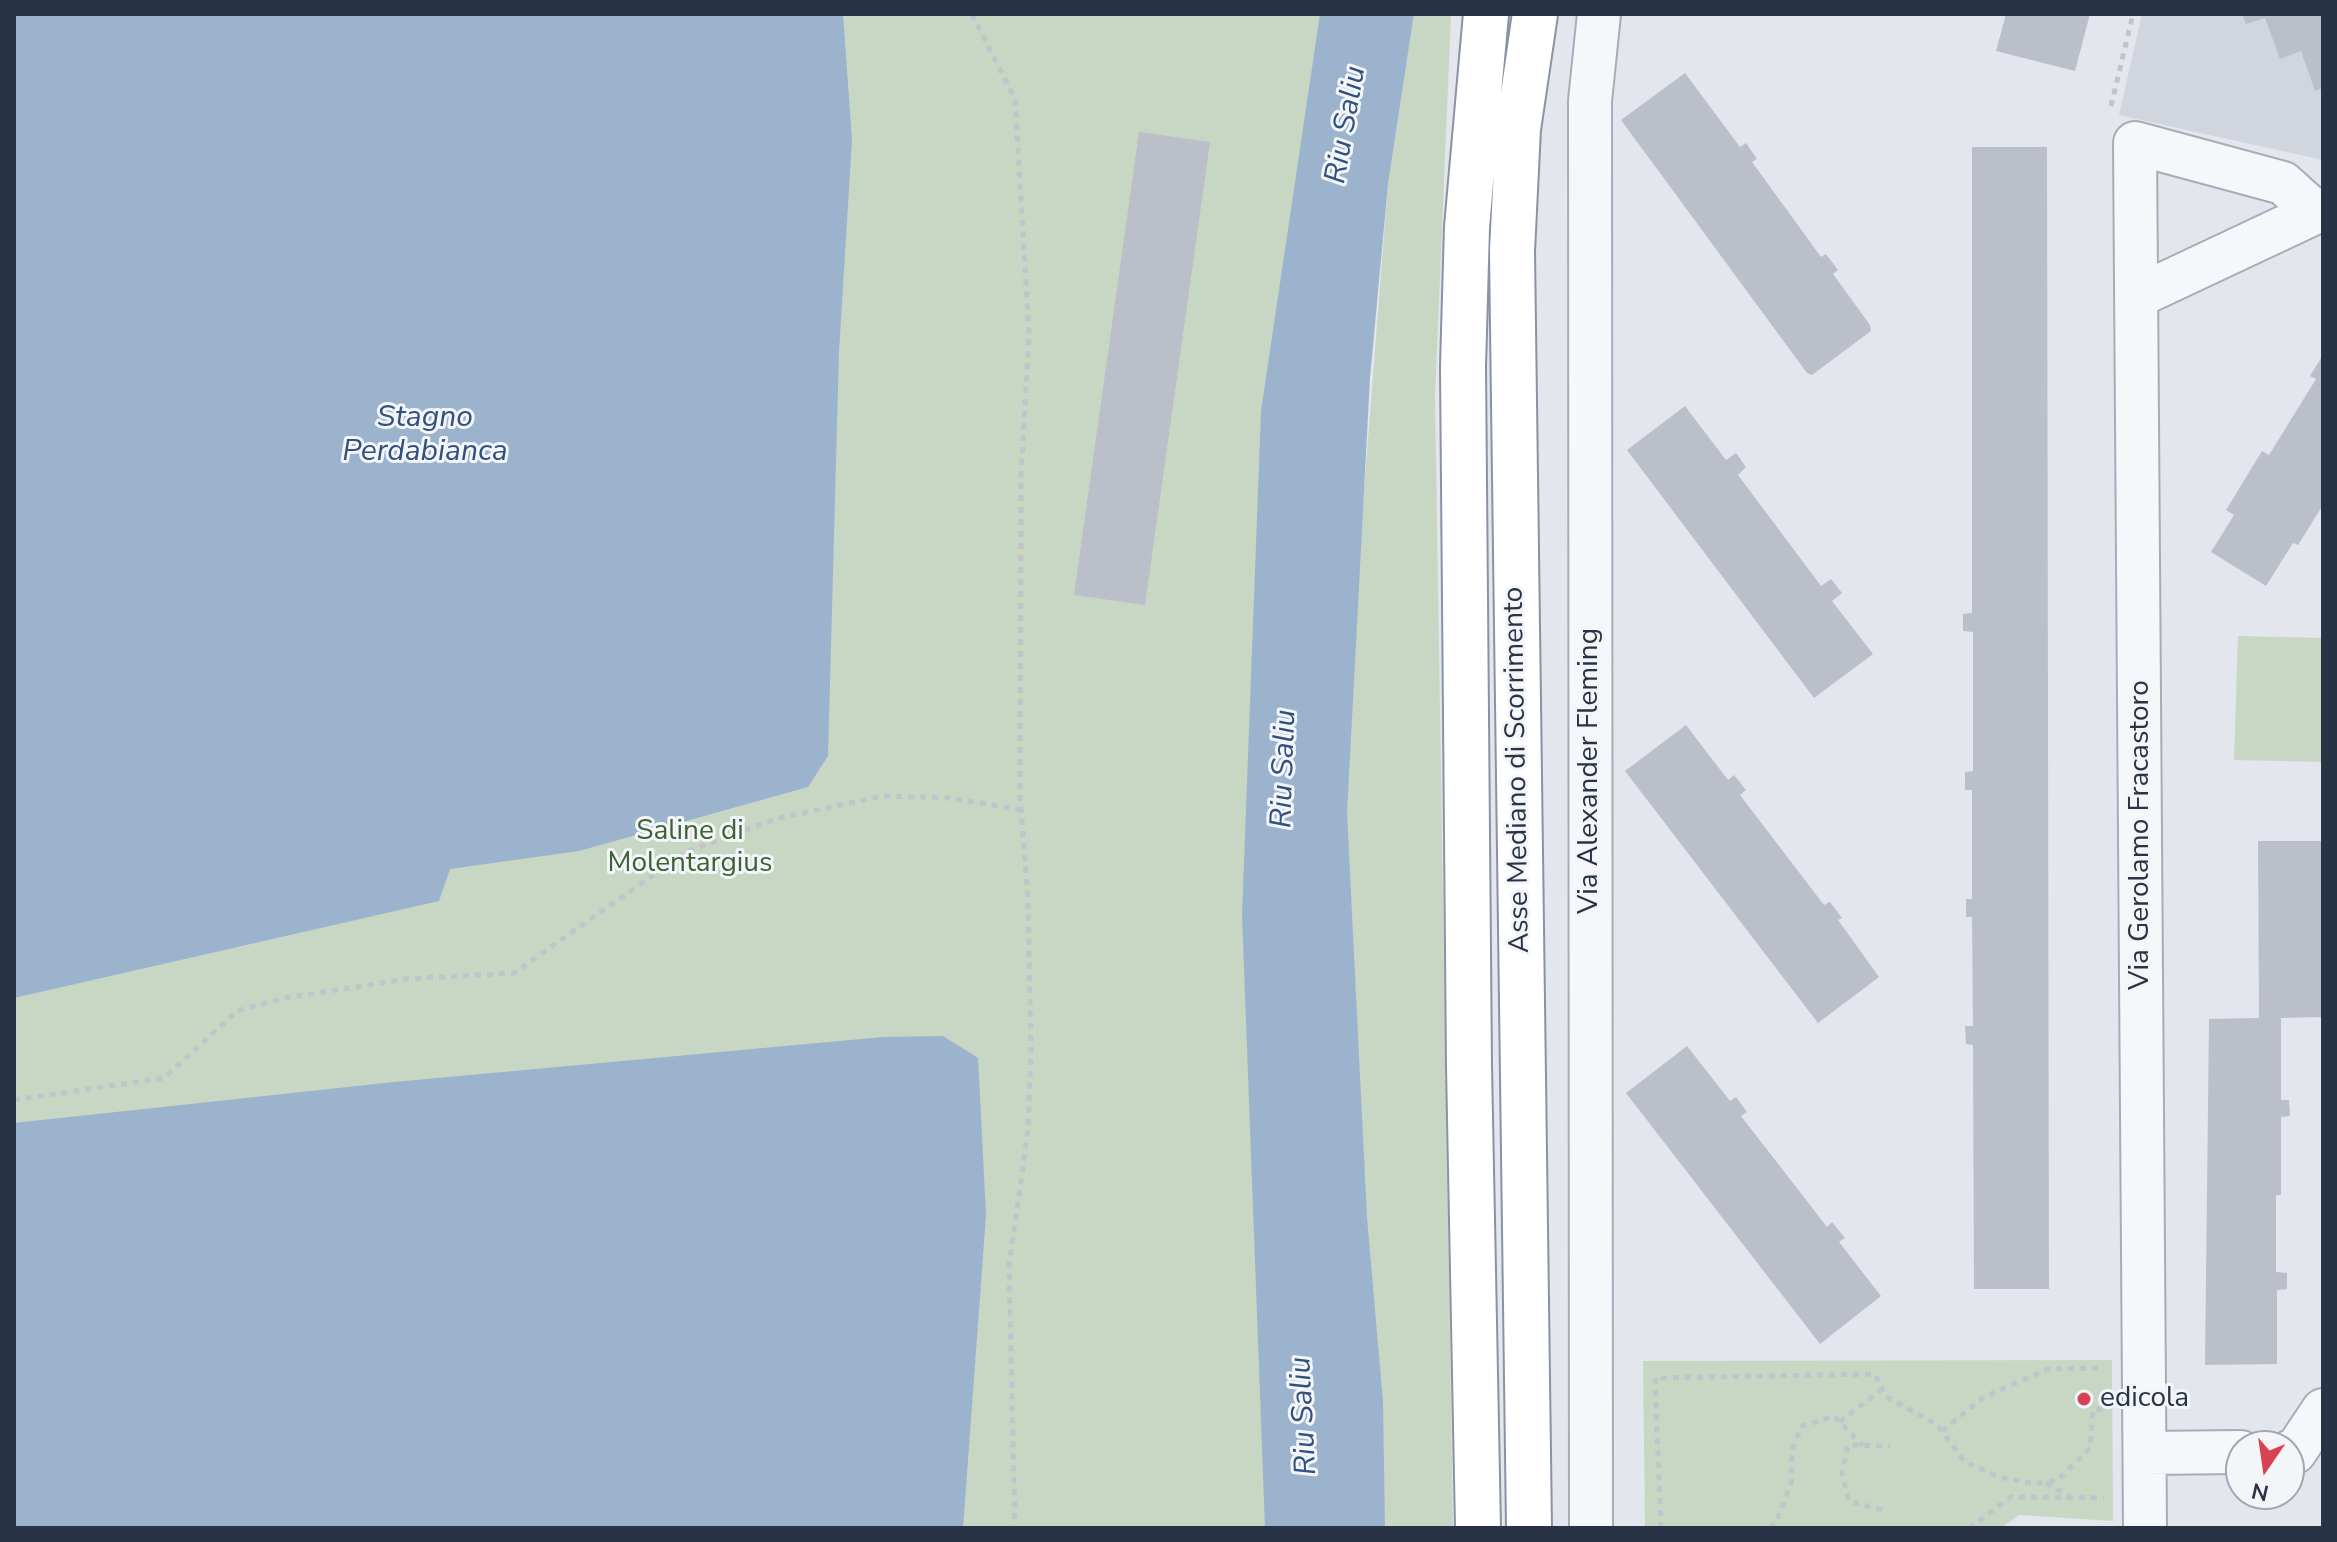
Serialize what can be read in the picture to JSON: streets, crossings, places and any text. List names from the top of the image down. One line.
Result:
{"streets":{"highway":["Asse Mediano di Scorrimento"],"street":["Via Alexander Fleming","Via Gerolamo Fracastoro"]},"water":["Riu Saliu","Stagno Perdabianca"],"parks":["Saline di Molentargius"],"places":["edicola"],"north":"bottom"}
